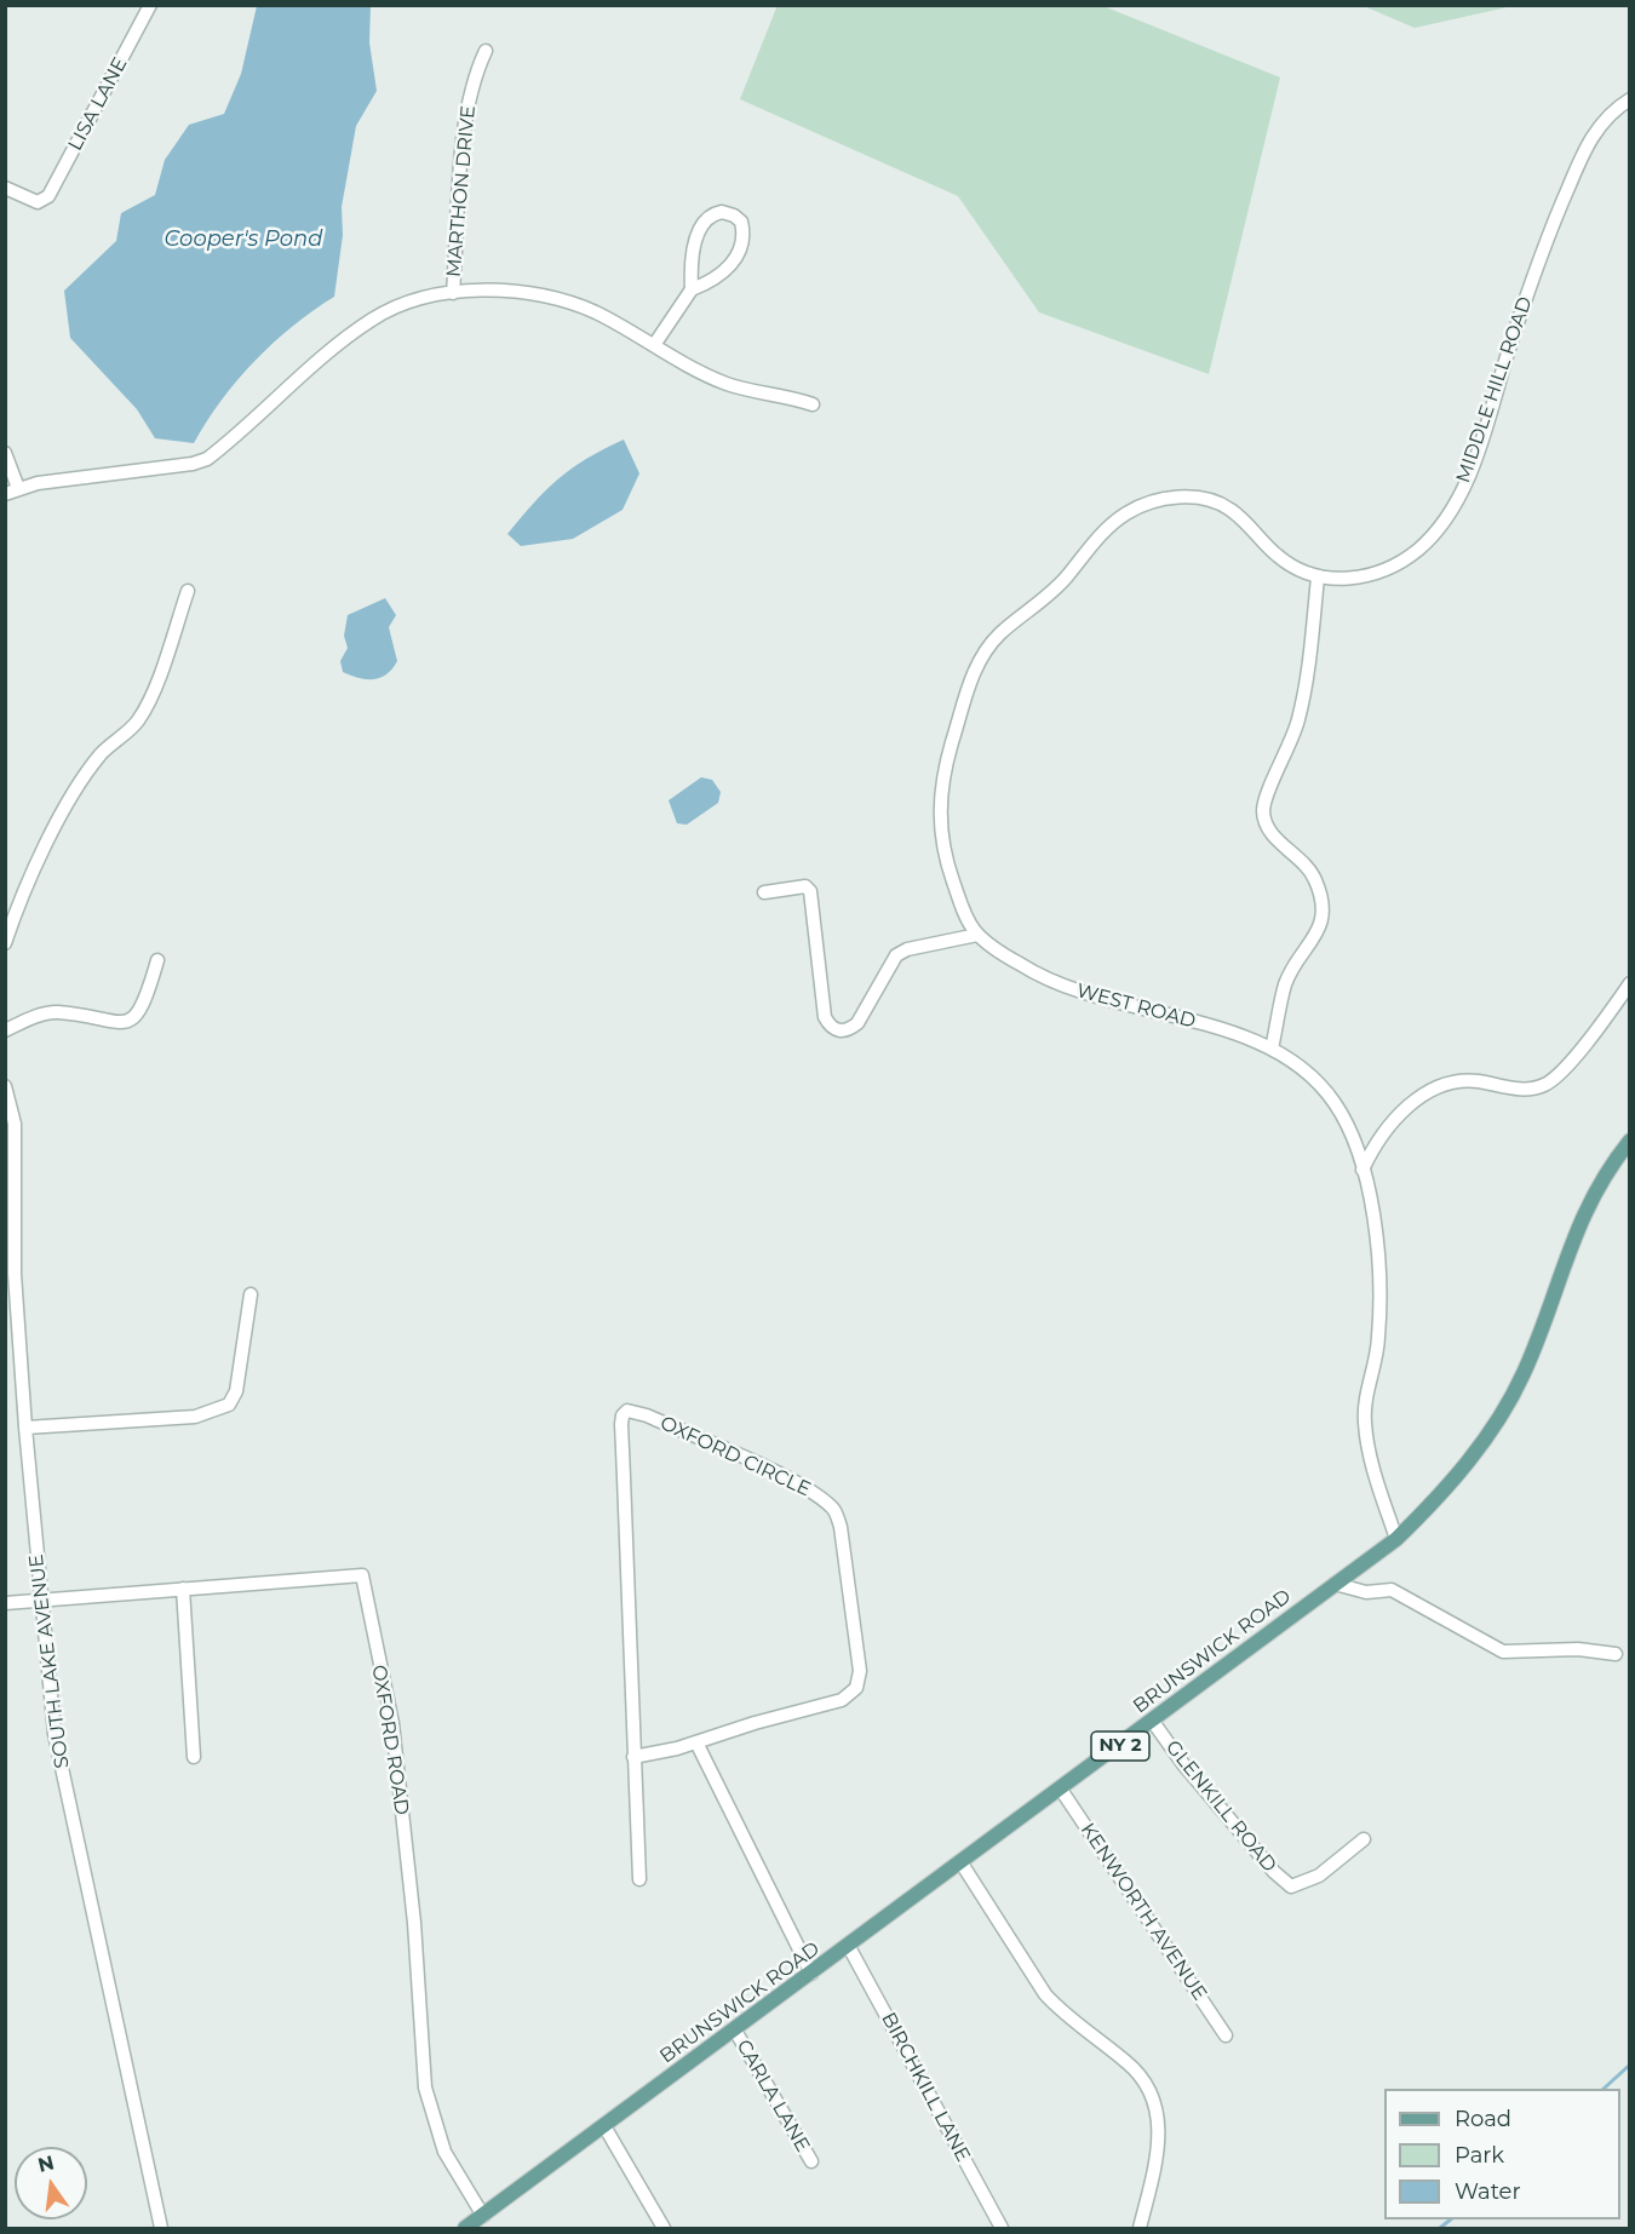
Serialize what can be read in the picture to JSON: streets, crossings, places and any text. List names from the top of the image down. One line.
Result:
{"streets":{"main road":["BRUNSWICK ROAD","NY 2"],"street":["LISA LANE","MARTHON DRIVE","MIDDLE HILL ROAD","WEST ROAD","OXFORD CIRCLE","SOUTH LAKE AVENUE","OXFORD ROAD","GLENKILL ROAD","KENWORTH AVENUE","BIRCHKILL LANE","CARLA LANE"]},"crossings":[["MIDDLE HILL ROAD","WEST ROAD"],["WEST ROAD","BRUNSWICK ROAD"],["BRUNSWICK ROAD","OXFORD ROAD"],["BRUNSWICK ROAD","GLENKILL ROAD"],["BRUNSWICK ROAD","KENWORTH AVENUE"],["BRUNSWICK ROAD","BIRCHKILL LANE"],["BRUNSWICK ROAD","CARLA LANE"],["SOUTH LAKE AVENUE","OXFORD ROAD"]],"water":["Cooper's Pond"],"legend":["Road","Park","Water"],"north":"top"}
